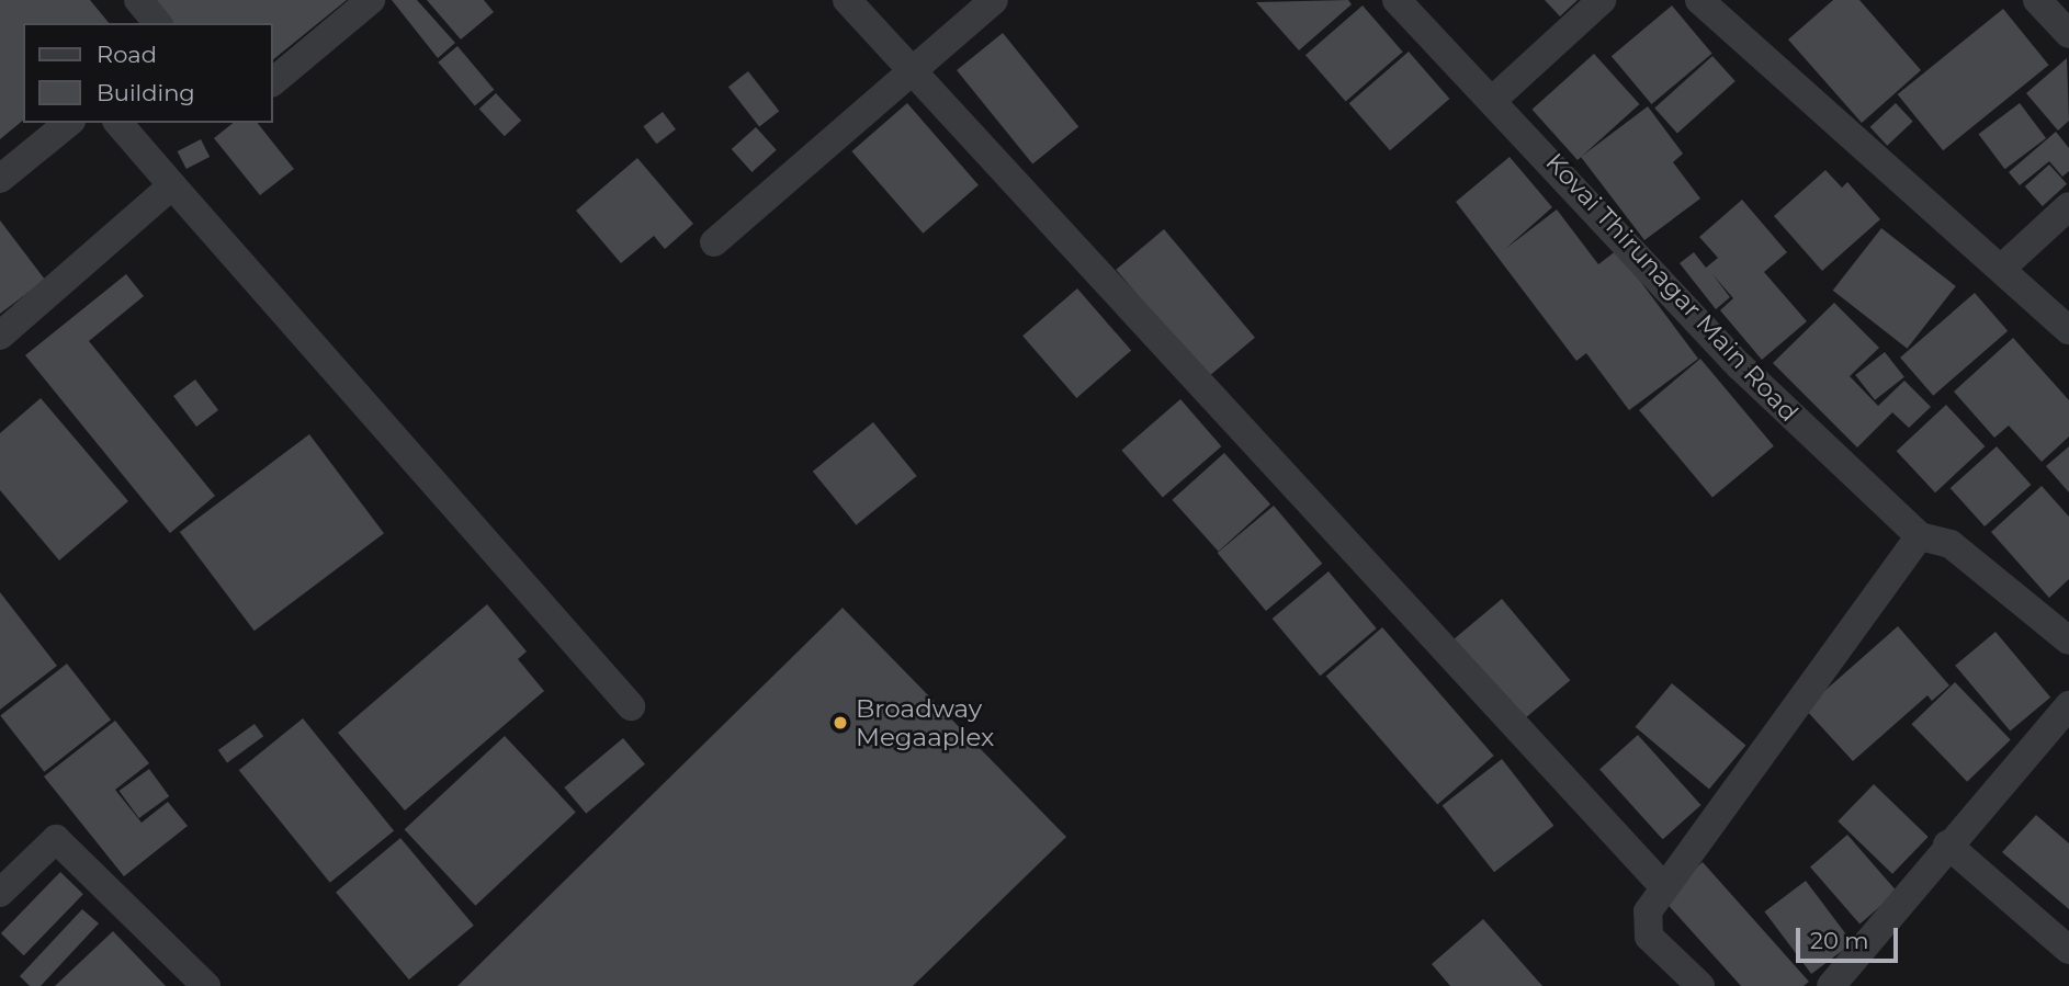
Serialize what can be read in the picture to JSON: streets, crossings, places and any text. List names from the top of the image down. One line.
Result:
{"streets":{"street":["Kovai Thirunagar Main Road"]},"places":["Broadway Megaaplex"],"legend":["Road","Building"],"scale_bar":"20 m"}
